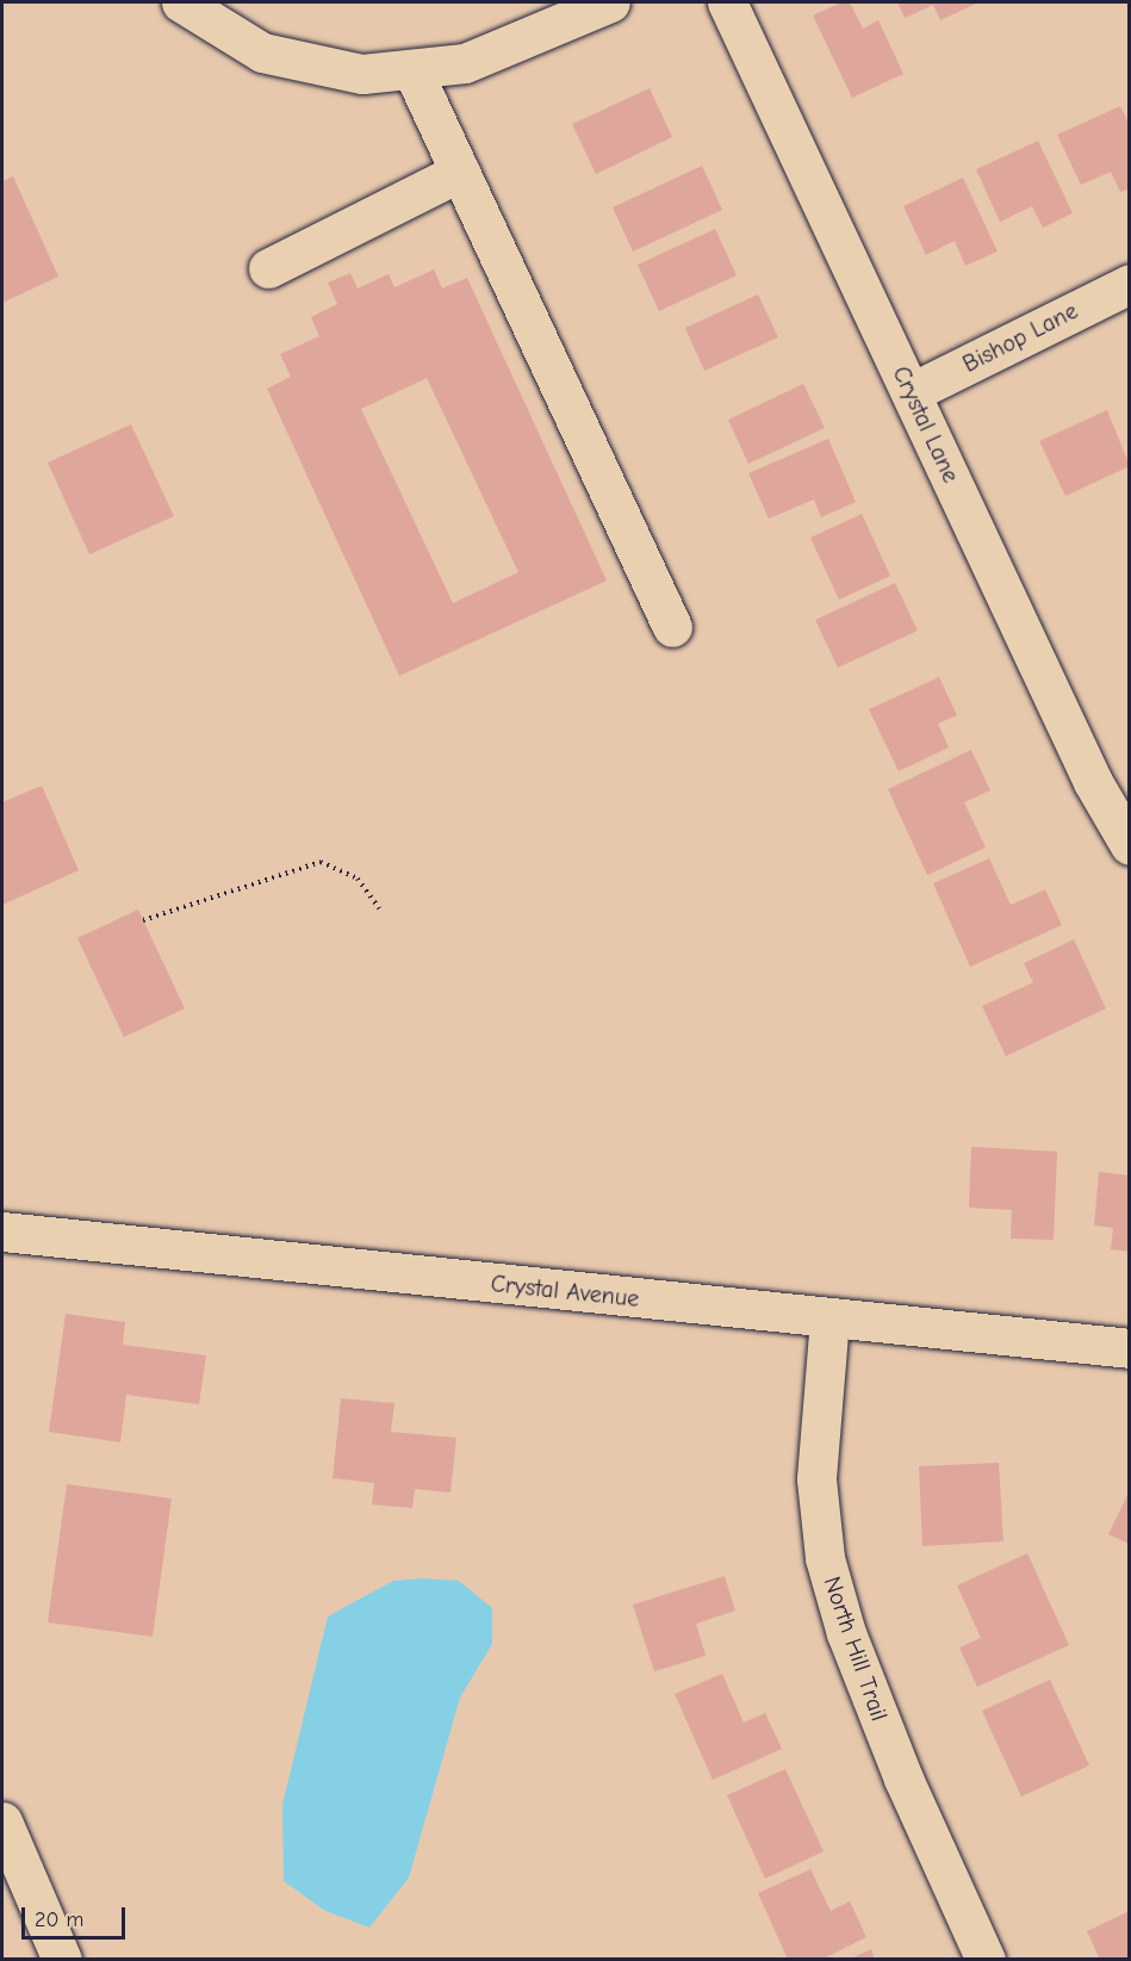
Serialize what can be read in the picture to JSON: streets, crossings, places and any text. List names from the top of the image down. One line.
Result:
{"streets":{"street":["Bishop Lane","Crystal Lane","Crystal Avenue","North Hill Trail"]},"crossings":[["Bishop Lane","Crystal Lane"],["Crystal Avenue","North Hill Trail"]],"scale_bar":"20 m"}
